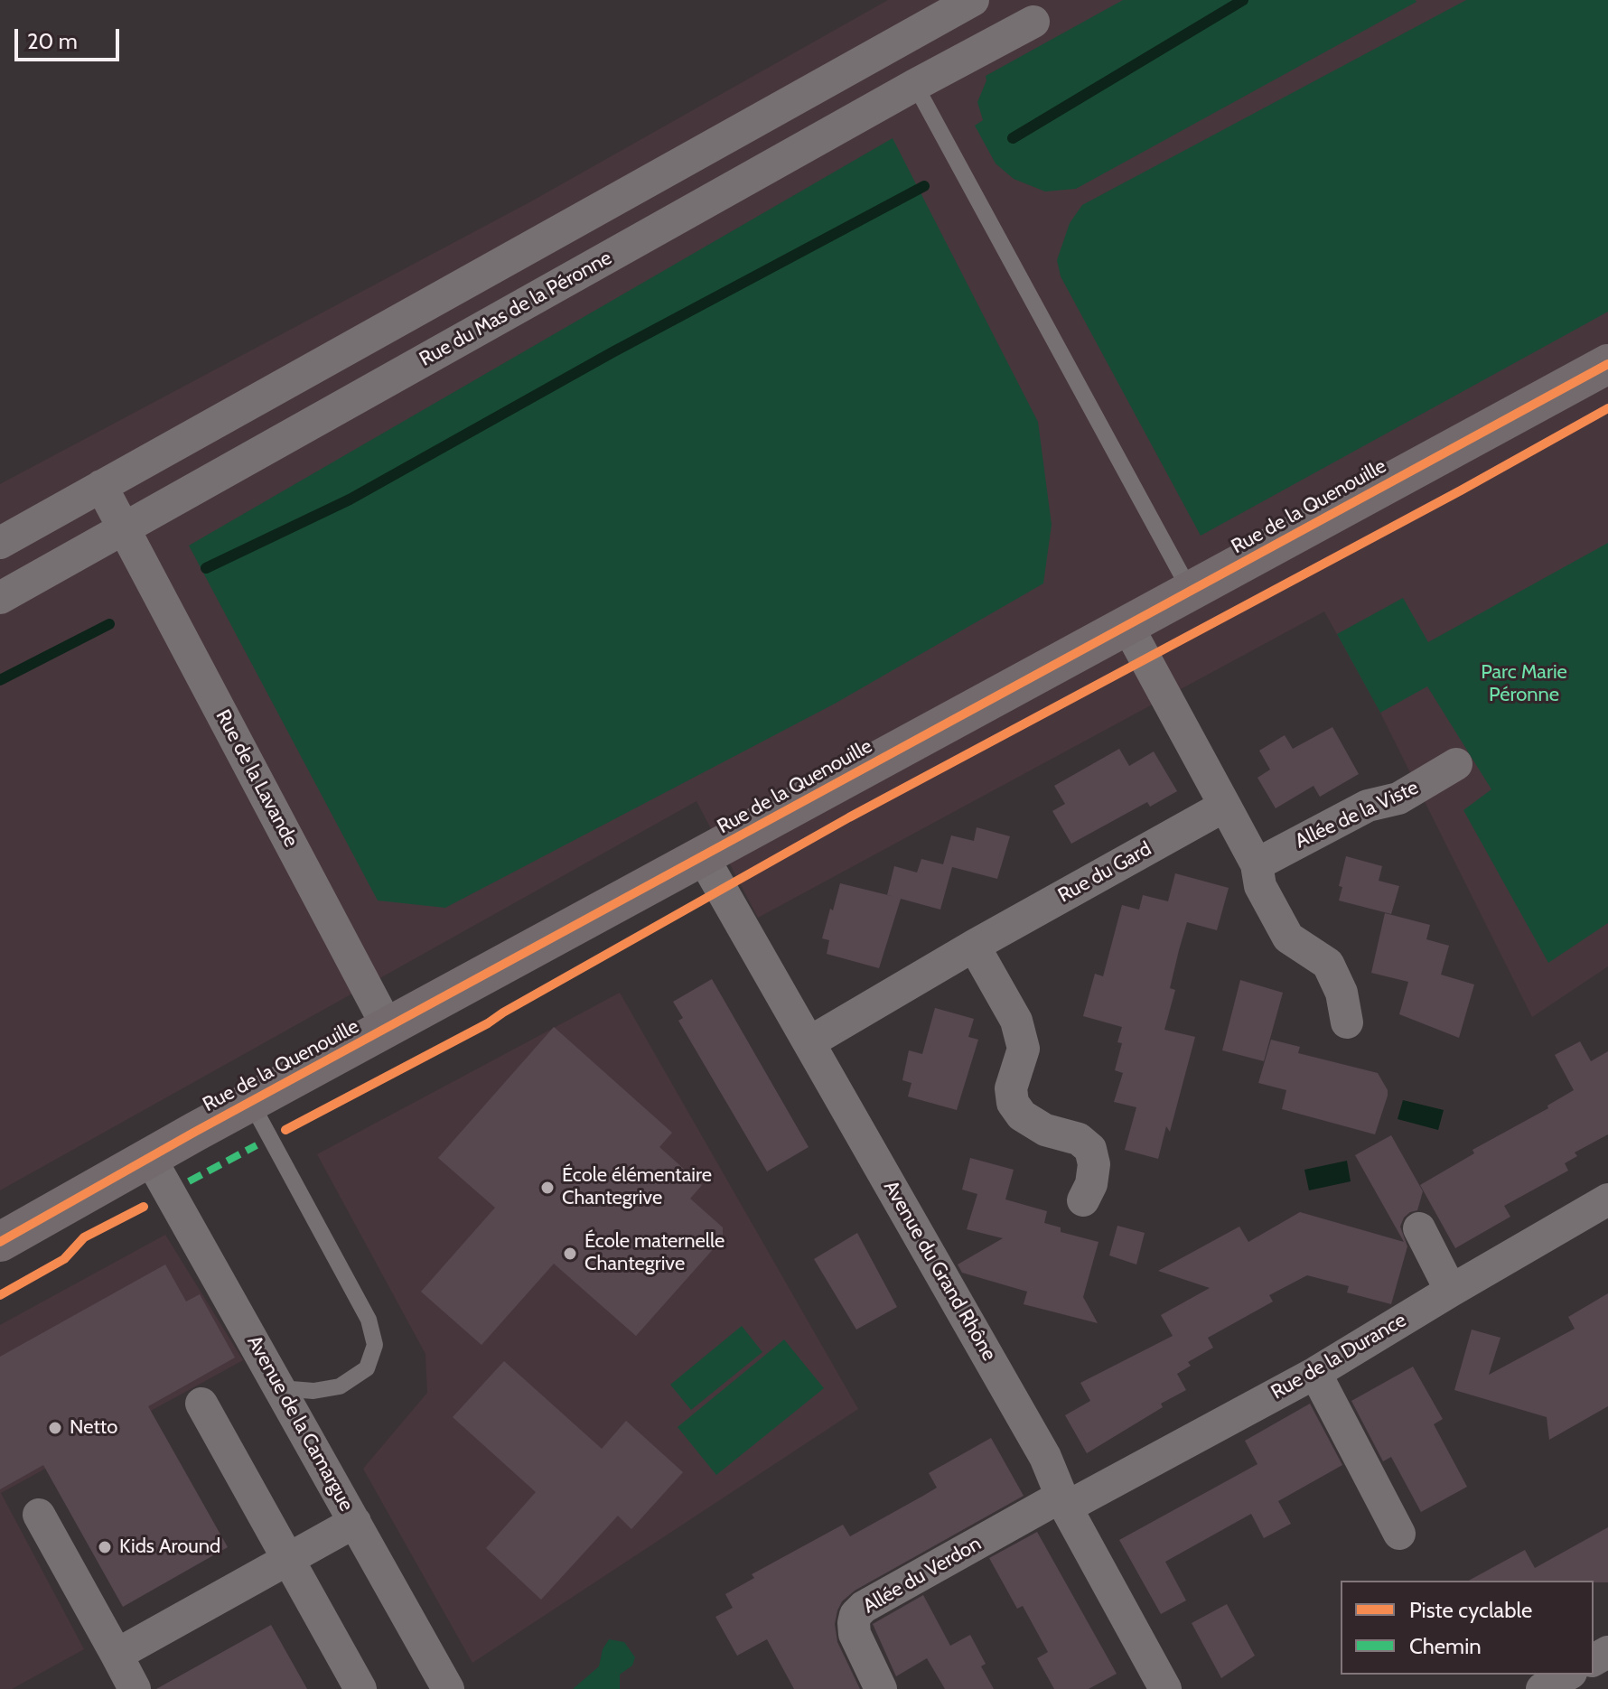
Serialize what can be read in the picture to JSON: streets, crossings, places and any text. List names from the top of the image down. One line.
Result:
{"streets":{"street":["Rue du Mas de la Péronne","Rue de la Quenouille","Rue de la Lavande","Allée de la Viste","Rue du Gard","Avenue du Grand Rhône","Rue de la Durance","Avenue de la Camargue","Allée du Verdon"]},"crossings":[["Rue du Mas de la Péronne","Rue de la Lavande"],["Rue de la Quenouille","Rue de la Lavande"],["Rue de la Quenouille","Avenue du Grand Rhône"],["Rue de la Quenouille","Avenue de la Camargue"],["Rue du Gard","Avenue du Grand Rhône"],["Avenue du Grand Rhône","Rue de la Durance"],["Avenue du Grand Rhône","Allée du Verdon"],["Rue de la Durance","Allée du Verdon"]],"parks":["Parc Marie Péronne"],"places":["École élémentaire Chantegrive","École maternelle Chantegrive","Netto","Kids Around"],"legend":["Piste cyclable","Chemin"],"scale_bar":"20 m"}
